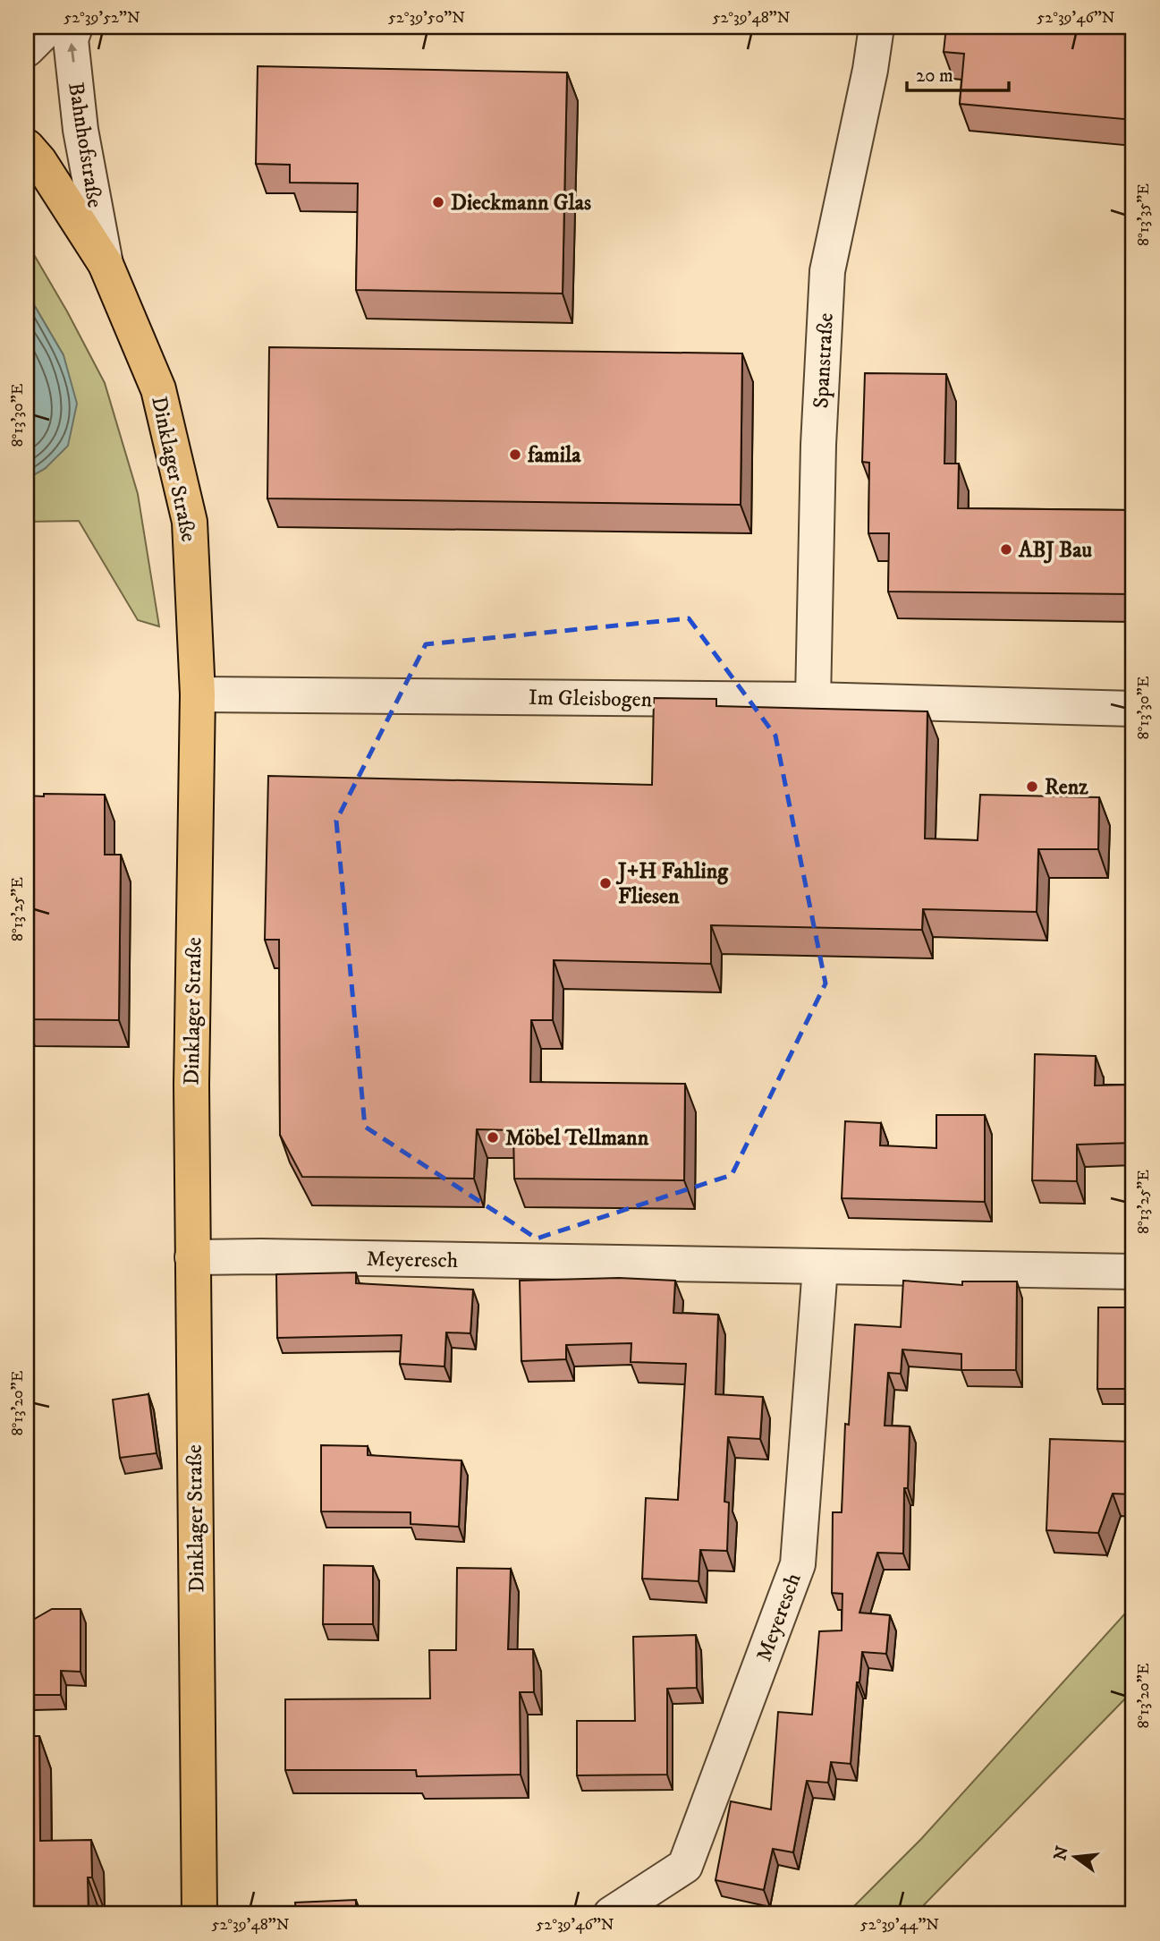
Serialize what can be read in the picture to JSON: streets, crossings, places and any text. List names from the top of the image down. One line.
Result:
{"streets":{"main road":["Dinklager Straße"],"street":["Bahnhofstraße","Spanstraße","Im Gleisbogen","Meyeresch"]},"crossings":[["Bahnhofstraße","Dinklager Straße"],["Spanstraße","Im Gleisbogen"],["Dinklager Straße","Im Gleisbogen"],["Dinklager Straße","Meyeresch"]],"one_way":["Bahnhofstraße"],"places":["Dieckmann Glas","famila","ABJ Bau","Renz","J+H Fahling Fliesen","Möbel Tellmann"],"scale_bar":"20 m","north":"left","coordinates":["52°39'52\"N","52°39'50\"N","52°39'48\"N","52°39'46\"N","8°13'35\"E","8°13'30\"E","8°13'25\"E","8°13'20\"E","52°39'44\"N"]}
